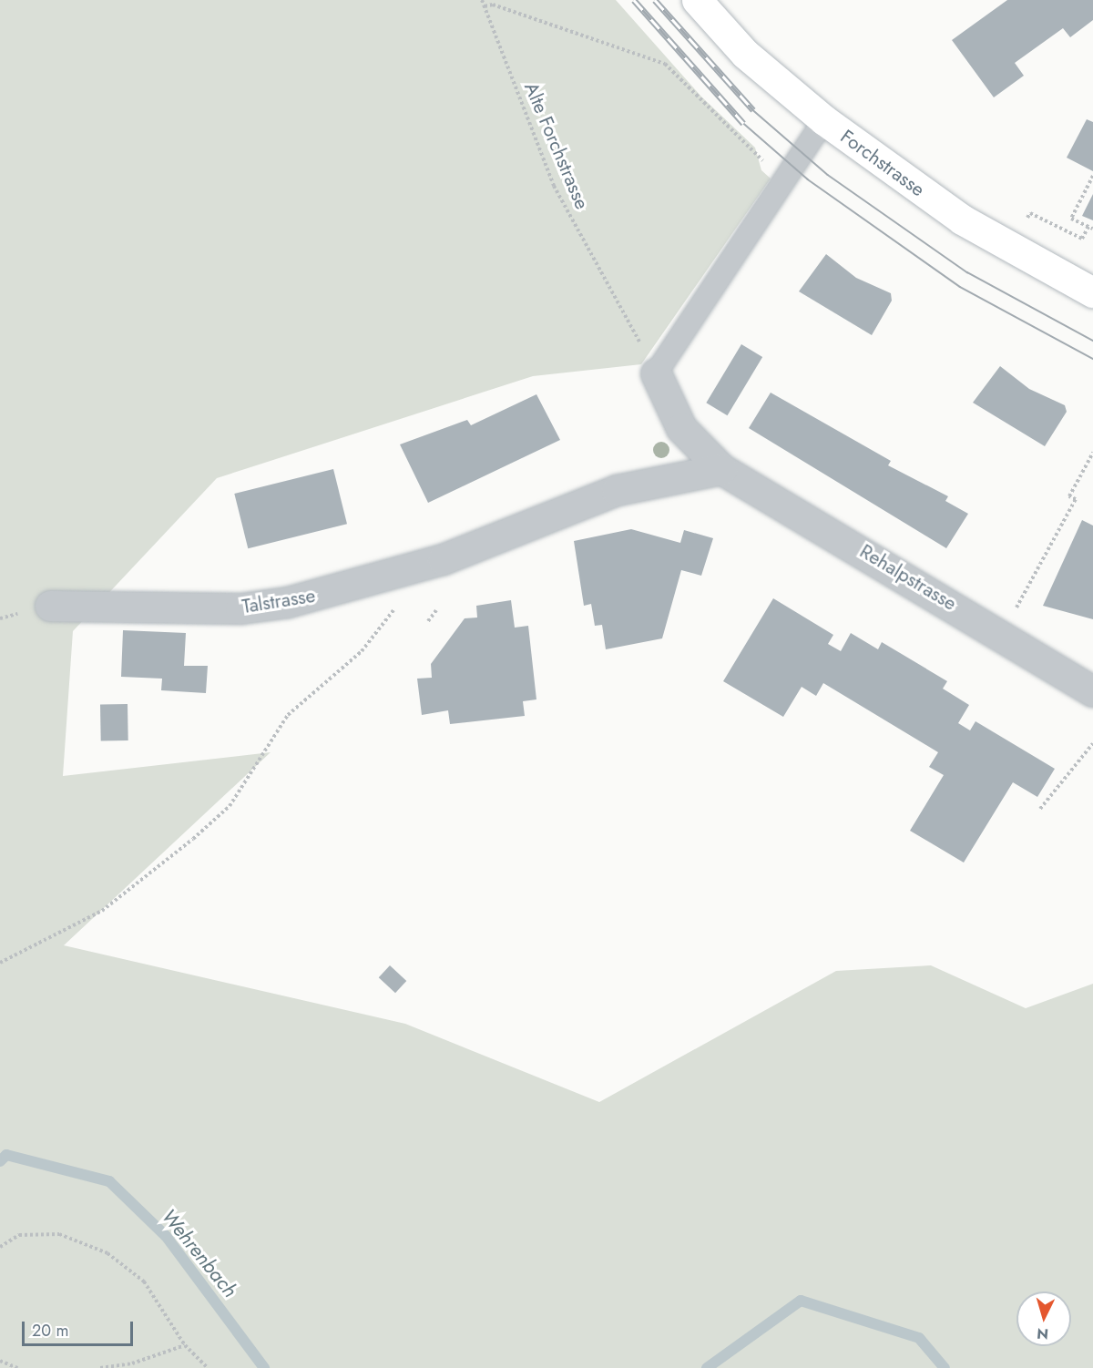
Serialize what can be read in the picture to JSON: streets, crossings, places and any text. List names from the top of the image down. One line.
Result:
{"streets":{"main road":["Forchstrasse"],"street":["Rehalpstrasse","Talstrasse"],"path":["Alte Forchstrasse"]},"crossings":[["Rehalpstrasse","Talstrasse"]],"water":["Wehrenbach"],"scale_bar":"20 m","north":"bottom"}
